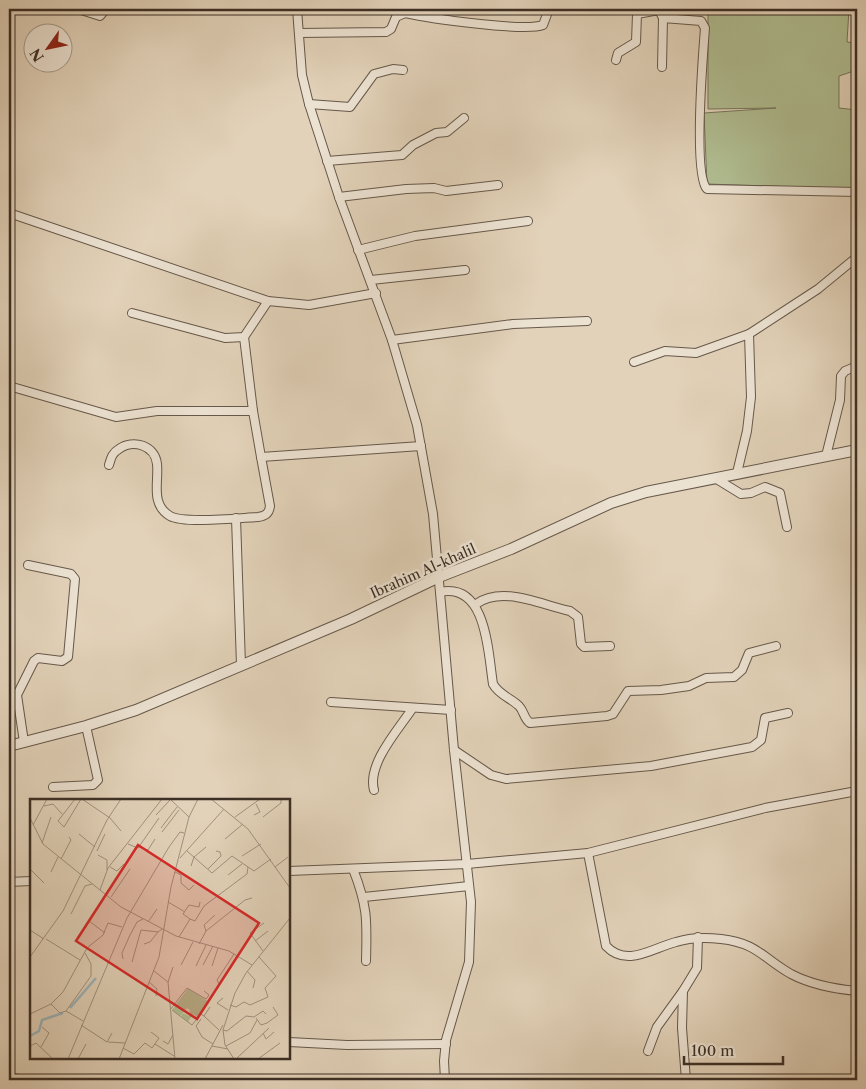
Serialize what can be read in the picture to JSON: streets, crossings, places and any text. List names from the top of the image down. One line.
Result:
{"streets":{"street":["Ibrahim Al-khalil"]},"scale_bar":"100 m","north":"bottom left"}
